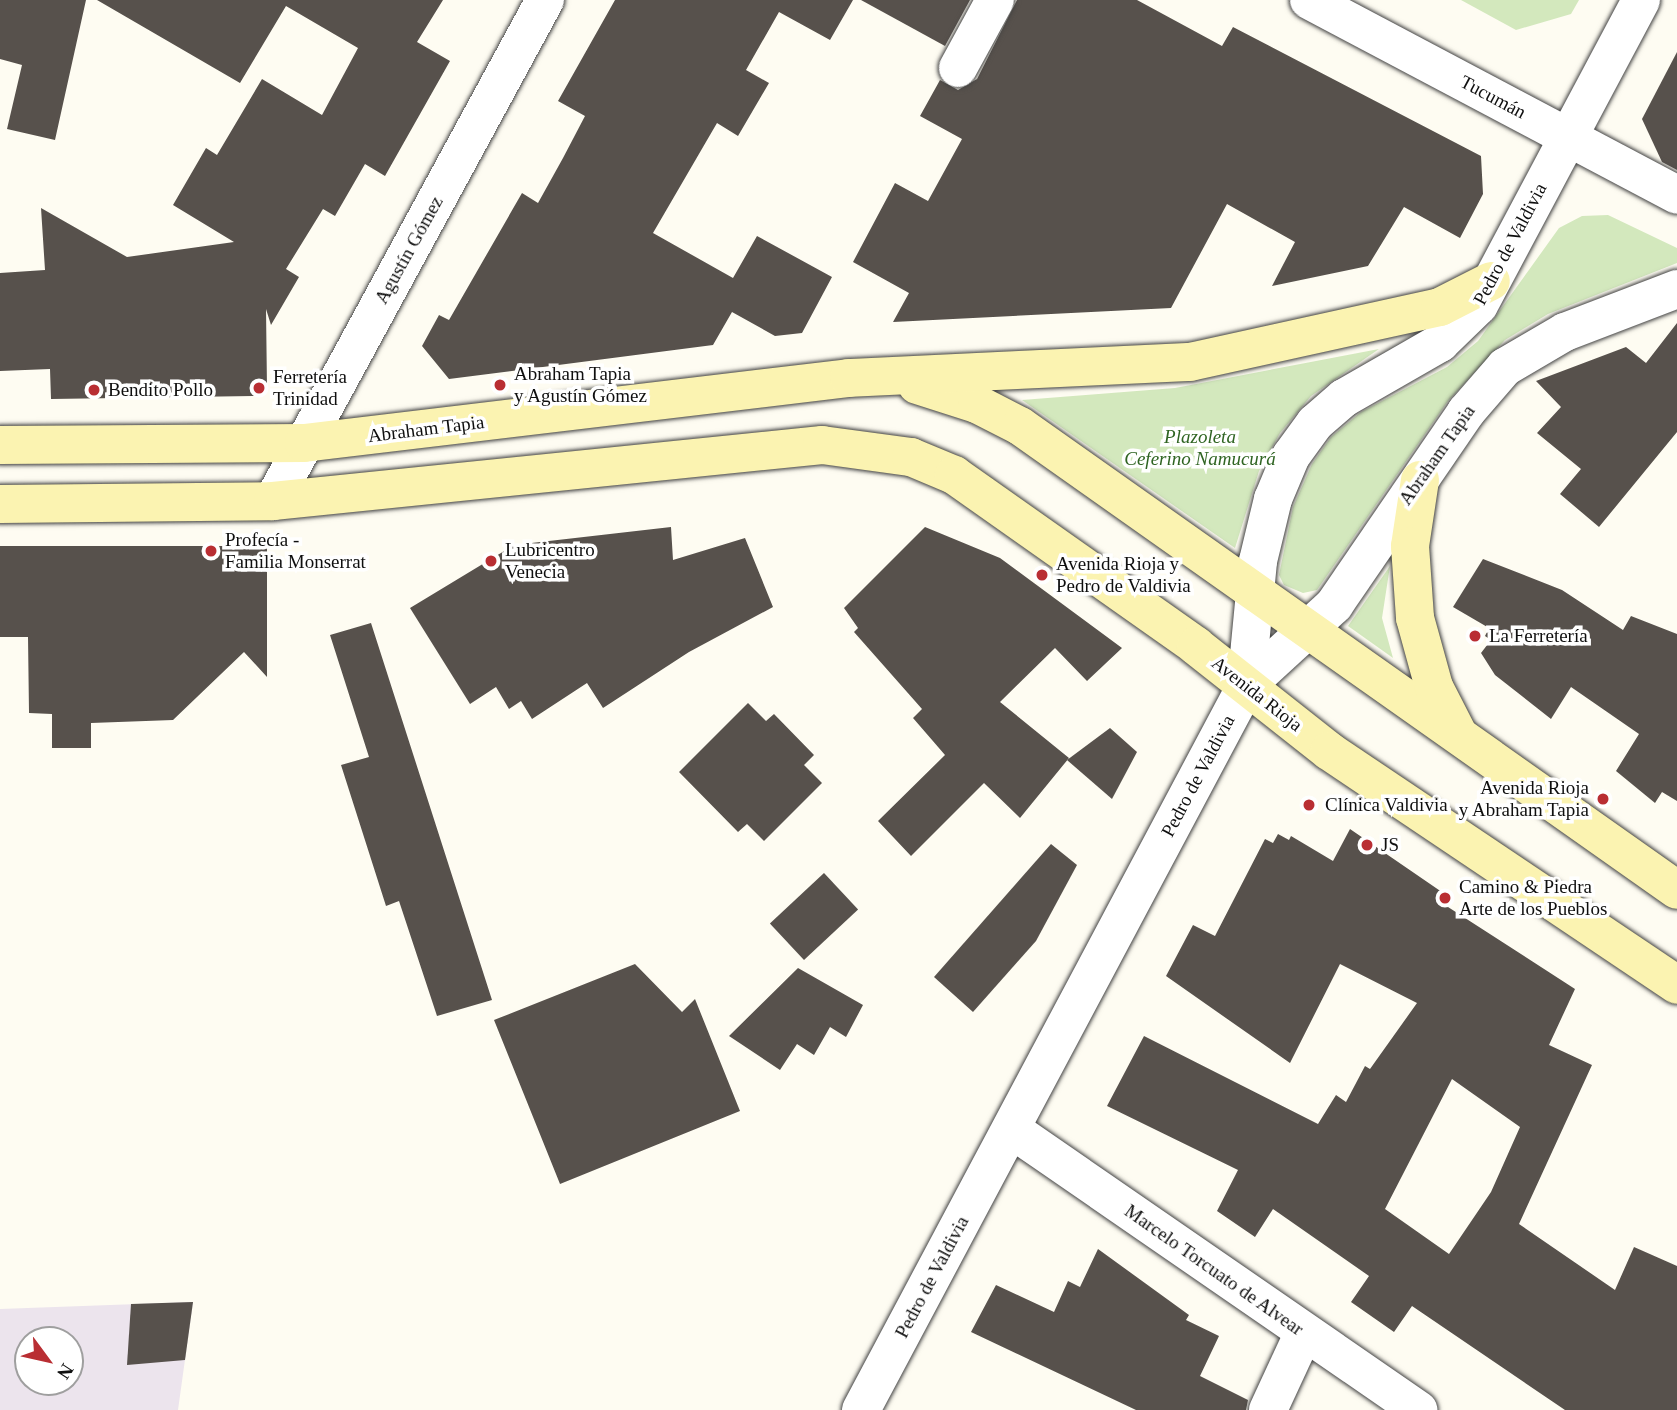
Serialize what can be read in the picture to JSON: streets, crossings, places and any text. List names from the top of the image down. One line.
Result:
{"streets":{"main road":["Abraham Tapia","Avenida Rioja"],"street":["Tucumán","Pedro de Valdivia","Agustín Gómez","Marcelo Torcuato de Alvear"]},"crossings":[["Tucumán","Pedro de Valdivia"],["Pedro de Valdivia","Abraham Tapia"],["Pedro de Valdivia","Avenida Rioja"],["Pedro de Valdivia","Marcelo Torcuato de Alvear"],["Agustín Gómez","Abraham Tapia"],["Agustín Gómez","Avenida Rioja"],["Abraham Tapia","Avenida Rioja"]],"parks":["Plazoleta Ceferino Namucurá"],"places":["Abraham Tapia y Agustín Gómez","Ferretería Trinidad","Bendito Pollo","Profecía - Familia Monserrat","Lubricentro Venecia","Avenida Rioja y Pedro de Valdivia","La Ferretería","Avenida Rioja y Abraham Tapia","Clínica Valdivia","JS","Camino & Piedra Arte de los Pueblos"],"north":"bottom right"}
